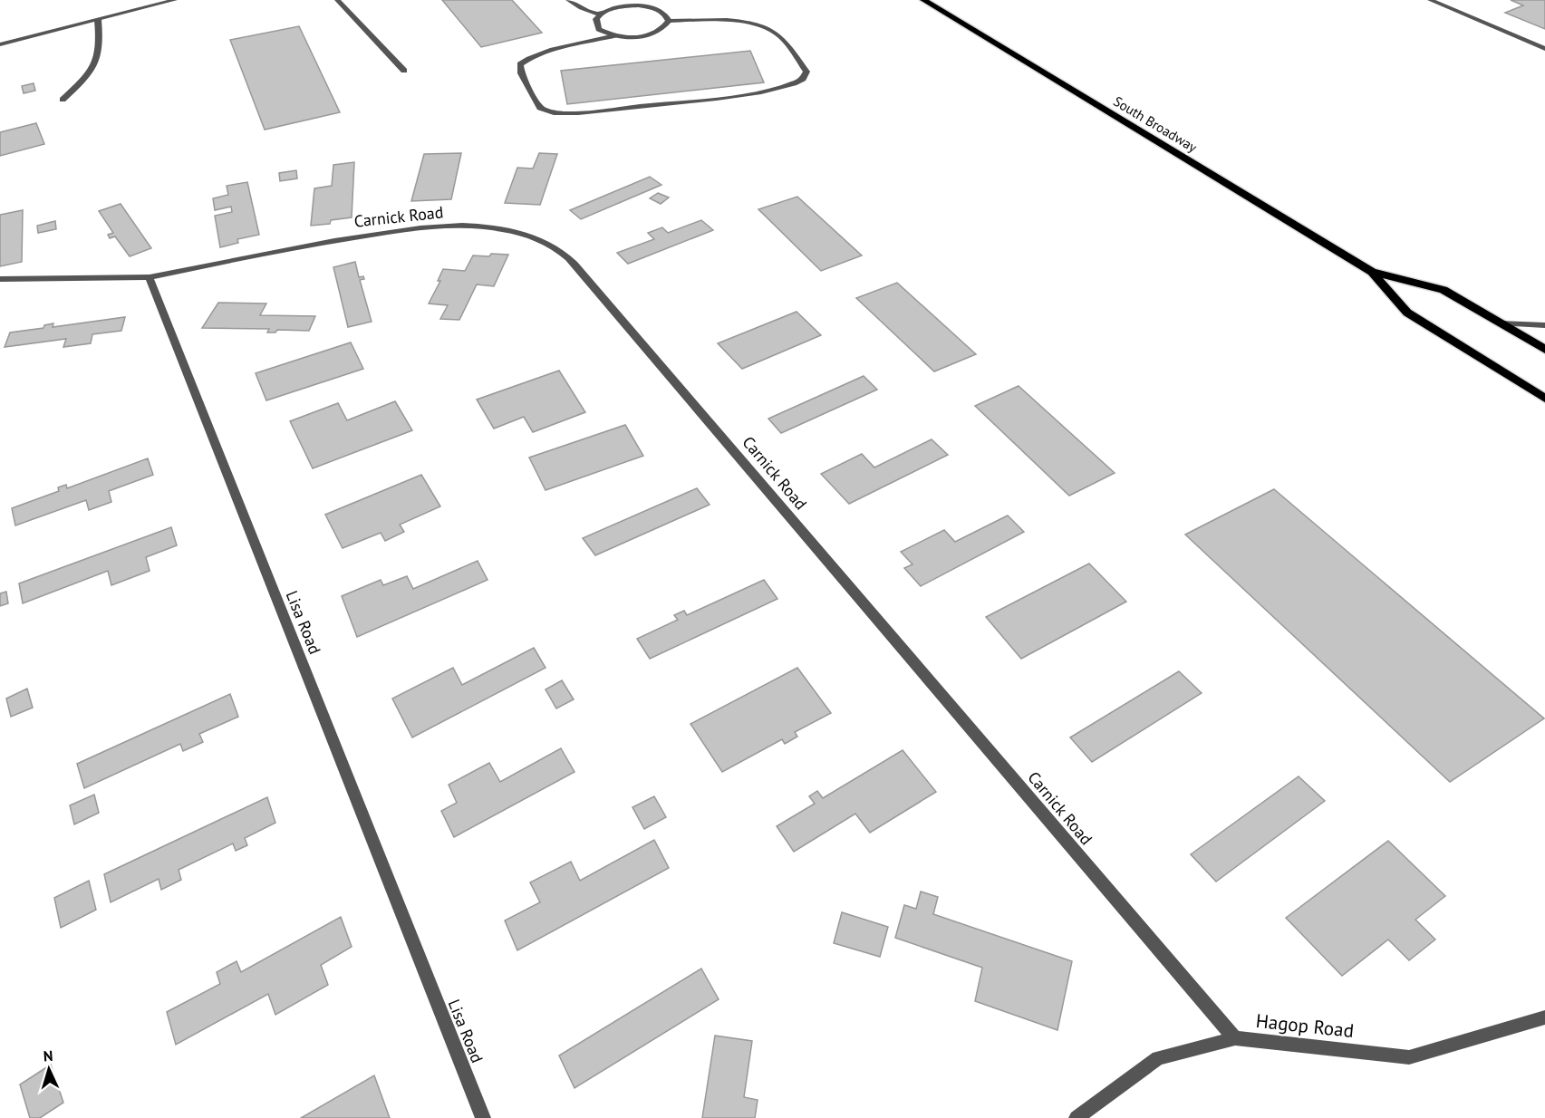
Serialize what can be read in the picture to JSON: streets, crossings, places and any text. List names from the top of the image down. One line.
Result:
{"streets":{"main road":["South Broadway"],"street":["Carnick Road","Lisa Road","Hagop Road"]},"crossings":[["Carnick Road","Lisa Road"],["Carnick Road","Hagop Road"]],"north":"top"}
